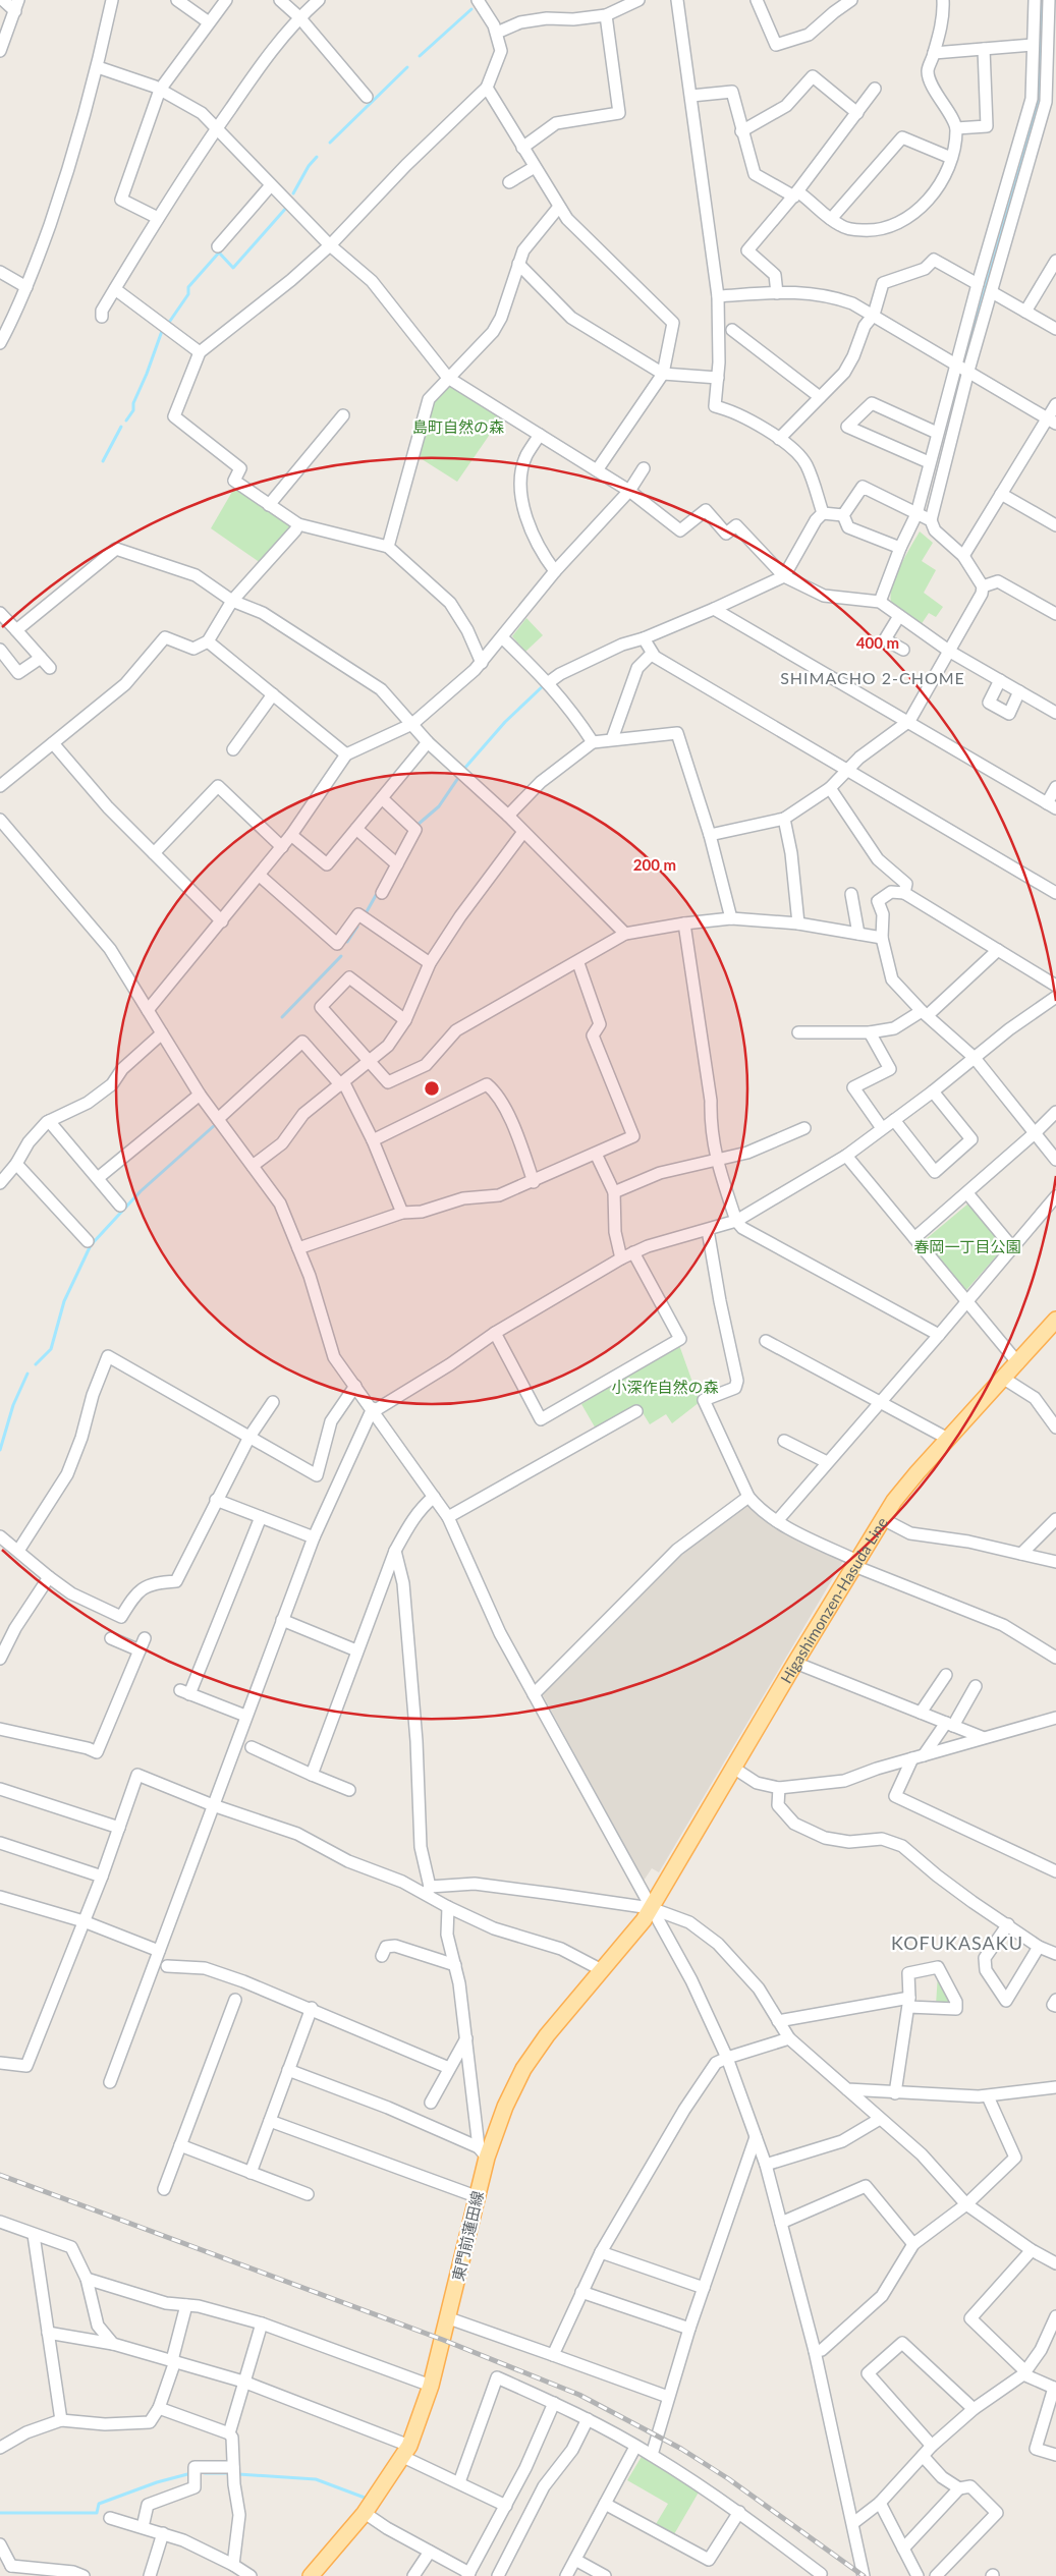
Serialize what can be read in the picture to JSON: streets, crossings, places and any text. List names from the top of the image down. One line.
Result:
{"streets":{"main road":["Higashimonzen-Hasuda Line","東門前蓮田線"]},"crossings":[["Higashimonzen-Hasuda Line","東門前蓮田線"]],"districts":["SHIMACHO 2-CHOME","KOFUKASAKU"],"parks":["島町自然の森","春岡一丁目公園","小深作自然の森"],"rings":["400 m","200 m"]}
